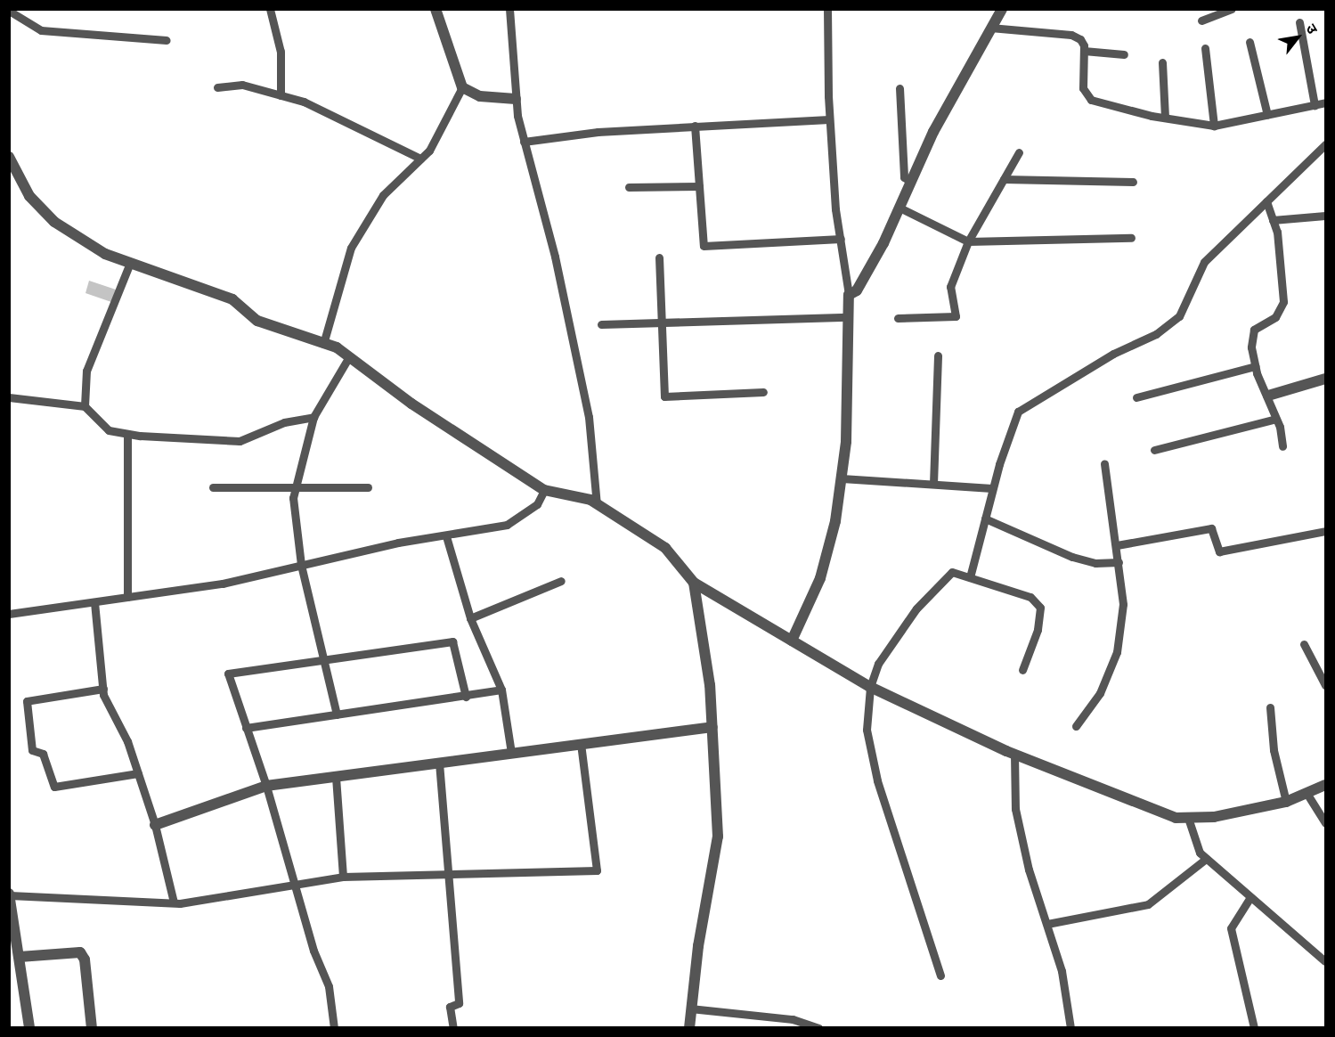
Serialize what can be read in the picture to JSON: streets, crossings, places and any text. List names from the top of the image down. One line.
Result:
{"north":"top right"}
